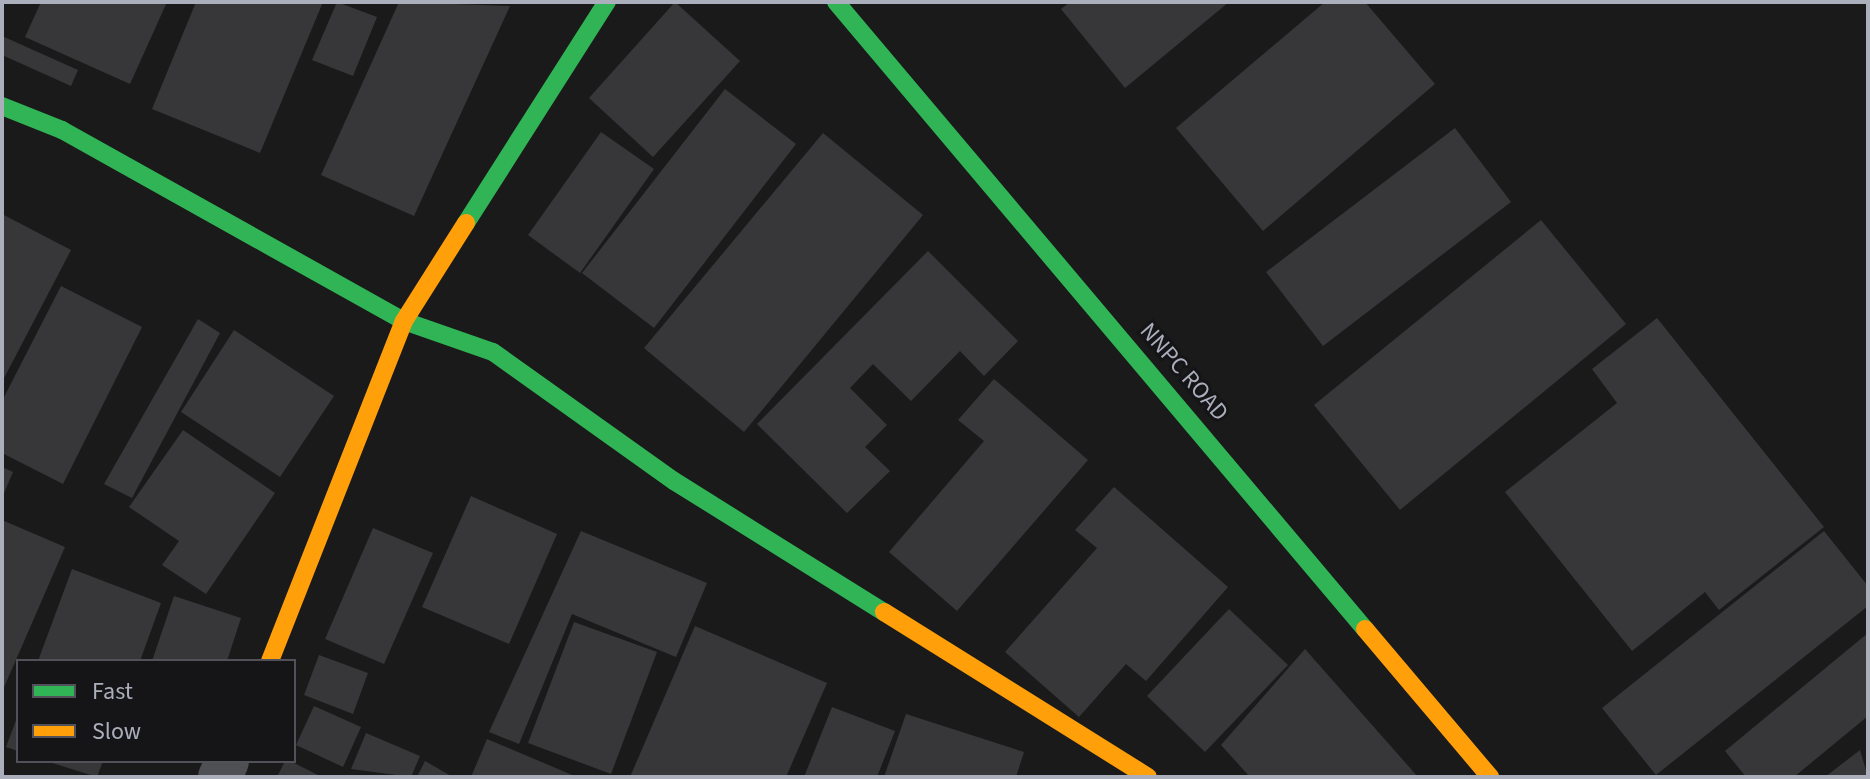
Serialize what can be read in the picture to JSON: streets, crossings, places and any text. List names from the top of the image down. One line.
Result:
{"streets":{"street":["NNPC ROAD"]},"legend":["Fast","Slow"]}
